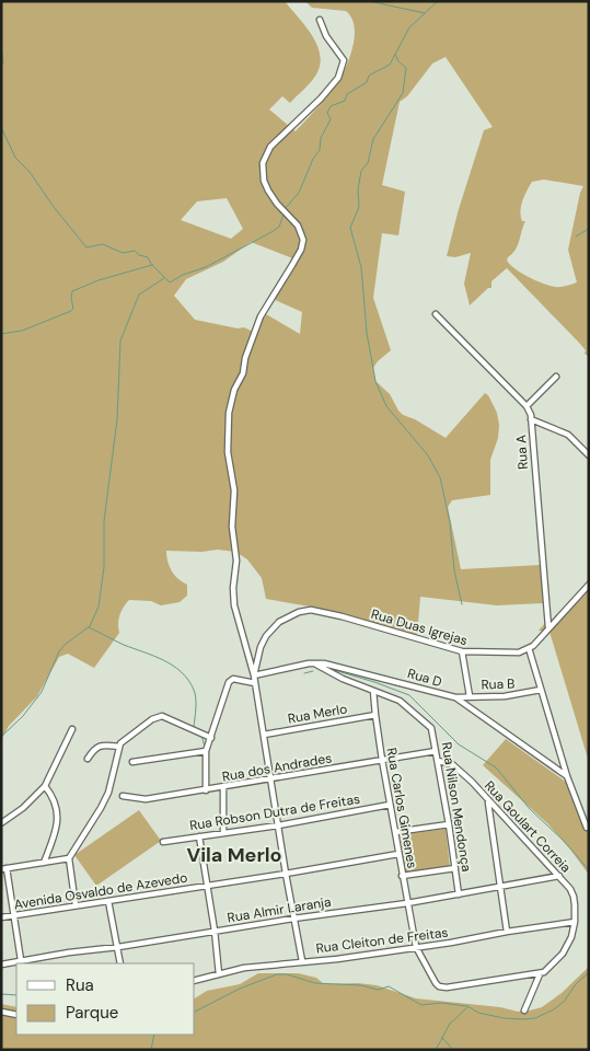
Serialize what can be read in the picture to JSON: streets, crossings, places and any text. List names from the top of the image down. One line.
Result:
{"streets":{"street":["Rua A","Rua Duas Igrejas","Rua D","Rua B","Rua Merlo","Rua dos Andrades","Rua Nilson Mendonça","Rua Carlos Gimenes","Rua Robson Dutra de Freitas","Rua Goulart Correia","Avenida Osvaldo de Azevedo","Rua Almir Laranja","Rua Cleiton de Freitas"]},"crossings":[["Rua Duas Igrejas","Rua D"],["Rua D","Rua B"],["Rua Merlo","Rua Carlos Gimenes"],["Rua dos Andrades","Rua Nilson Mendonça"],["Rua dos Andrades","Rua Carlos Gimenes"],["Rua Nilson Mendonça","Rua Carlos Gimenes"],["Rua Nilson Mendonça","Rua Goulart Correia"],["Rua Nilson Mendonça","Rua Almir Laranja"],["Rua Carlos Gimenes","Rua Robson Dutra de Freitas"],["Rua Carlos Gimenes","Rua Goulart Correia"],["Rua Carlos Gimenes","Avenida Osvaldo de Azevedo"],["Rua Carlos Gimenes","Rua Almir Laranja"],["Rua Carlos Gimenes","Rua Cleiton de Freitas"],["Rua Goulart Correia","Rua Almir Laranja"],["Rua Goulart Correia","Rua Cleiton de Freitas"]],"districts":["Vila Merlo"],"legend":["Rua","Parque"]}
